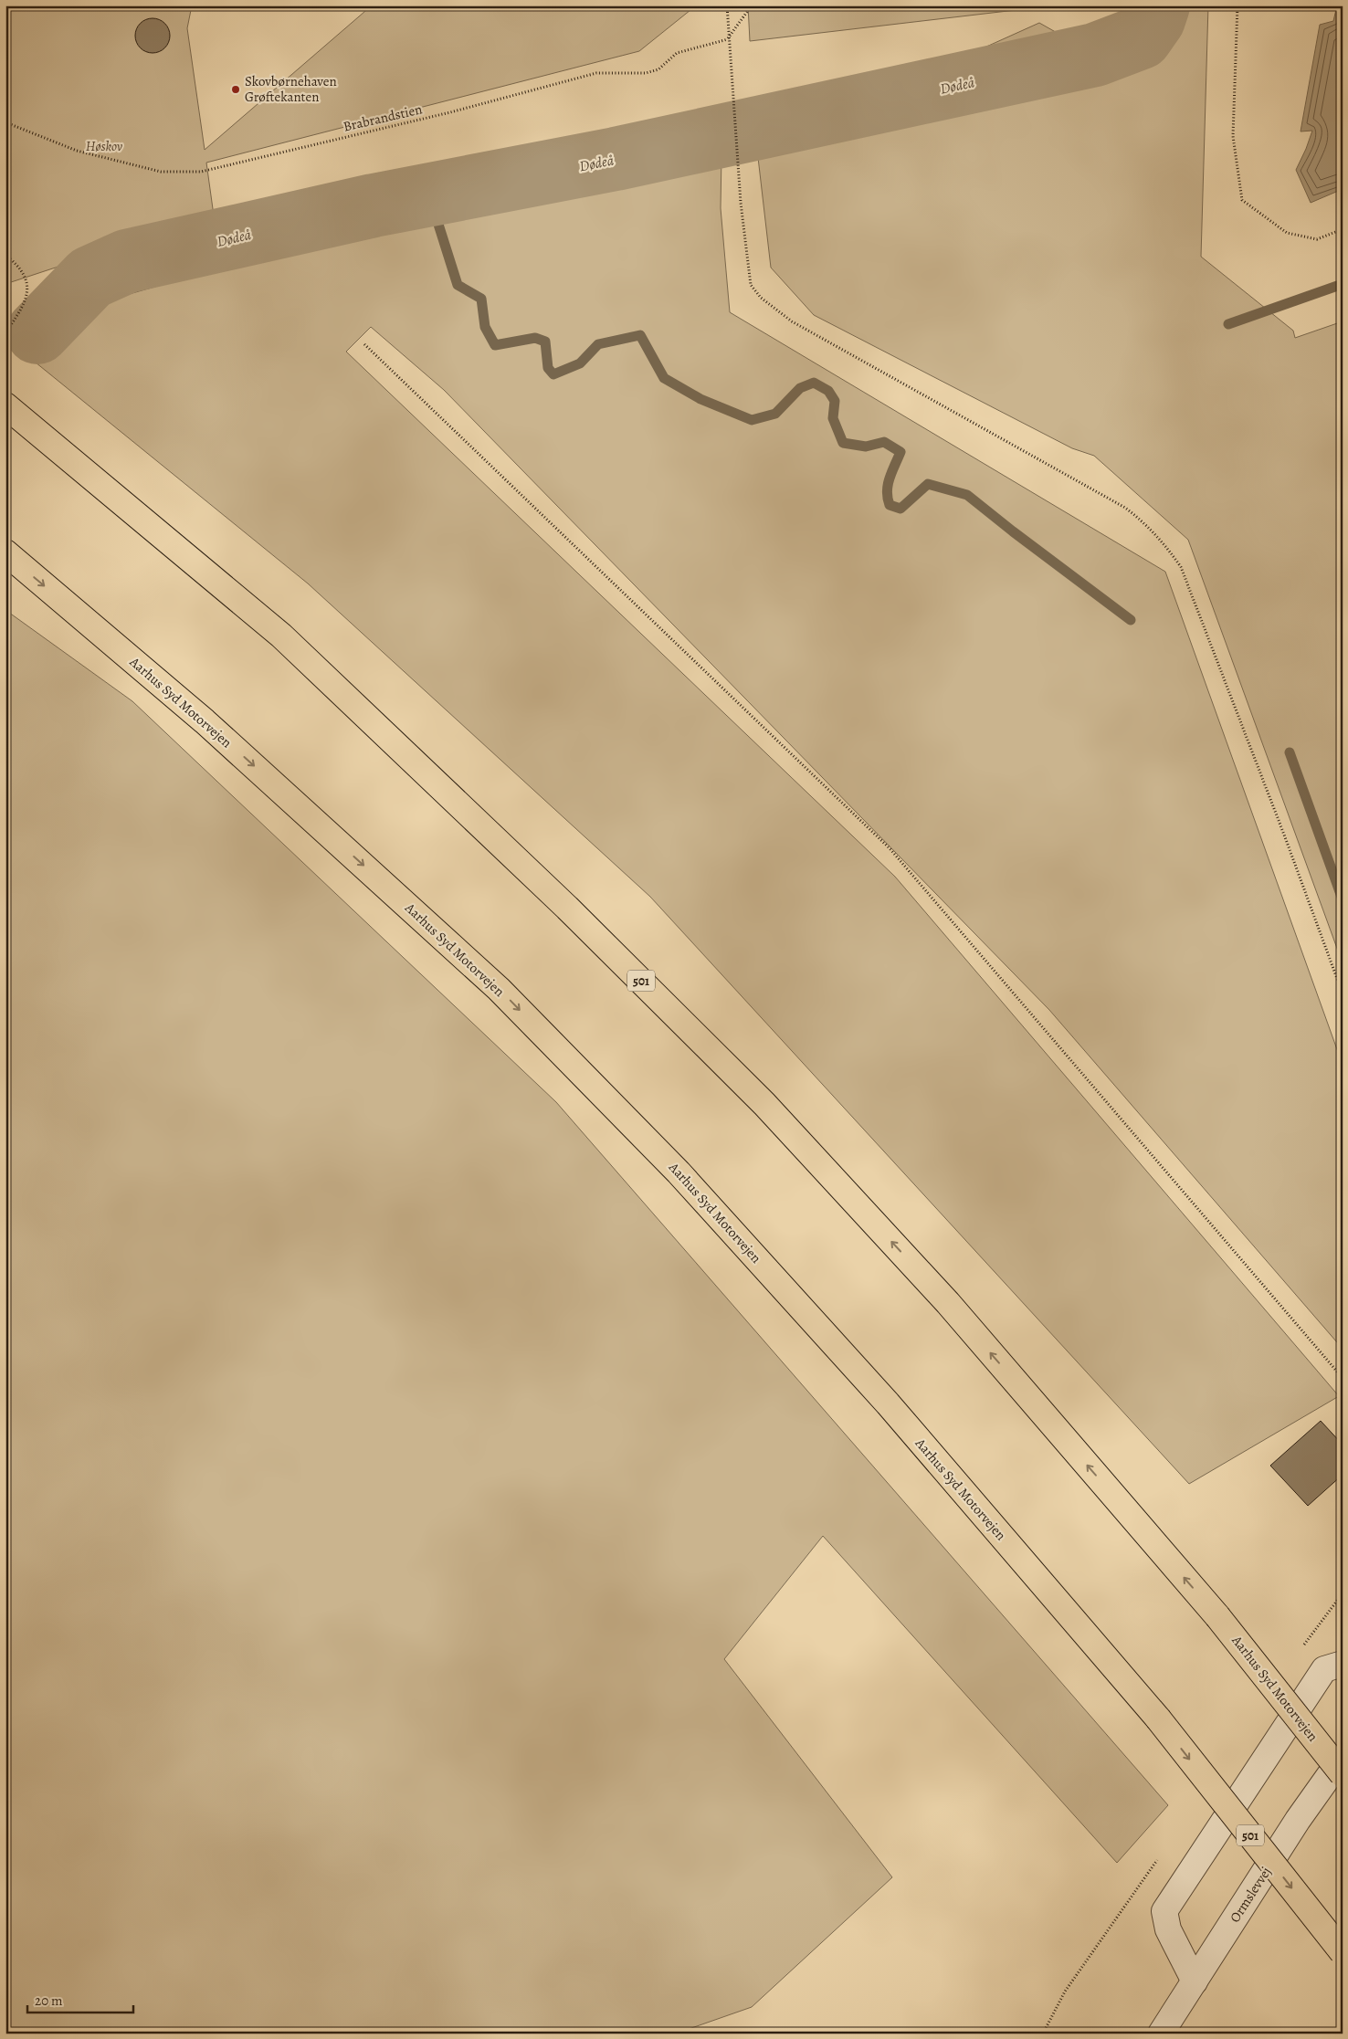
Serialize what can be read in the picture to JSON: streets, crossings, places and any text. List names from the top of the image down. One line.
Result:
{"streets":{"highway":["Aarhus Syd Motorvejen","501"],"street":["Ormslevvej"],"path":["Brabrandstien"]},"water":["Dødeå"],"parks":["Høskov"],"places":["Skovbørnehaven Grøftekanten"],"scale_bar":"20 m"}
